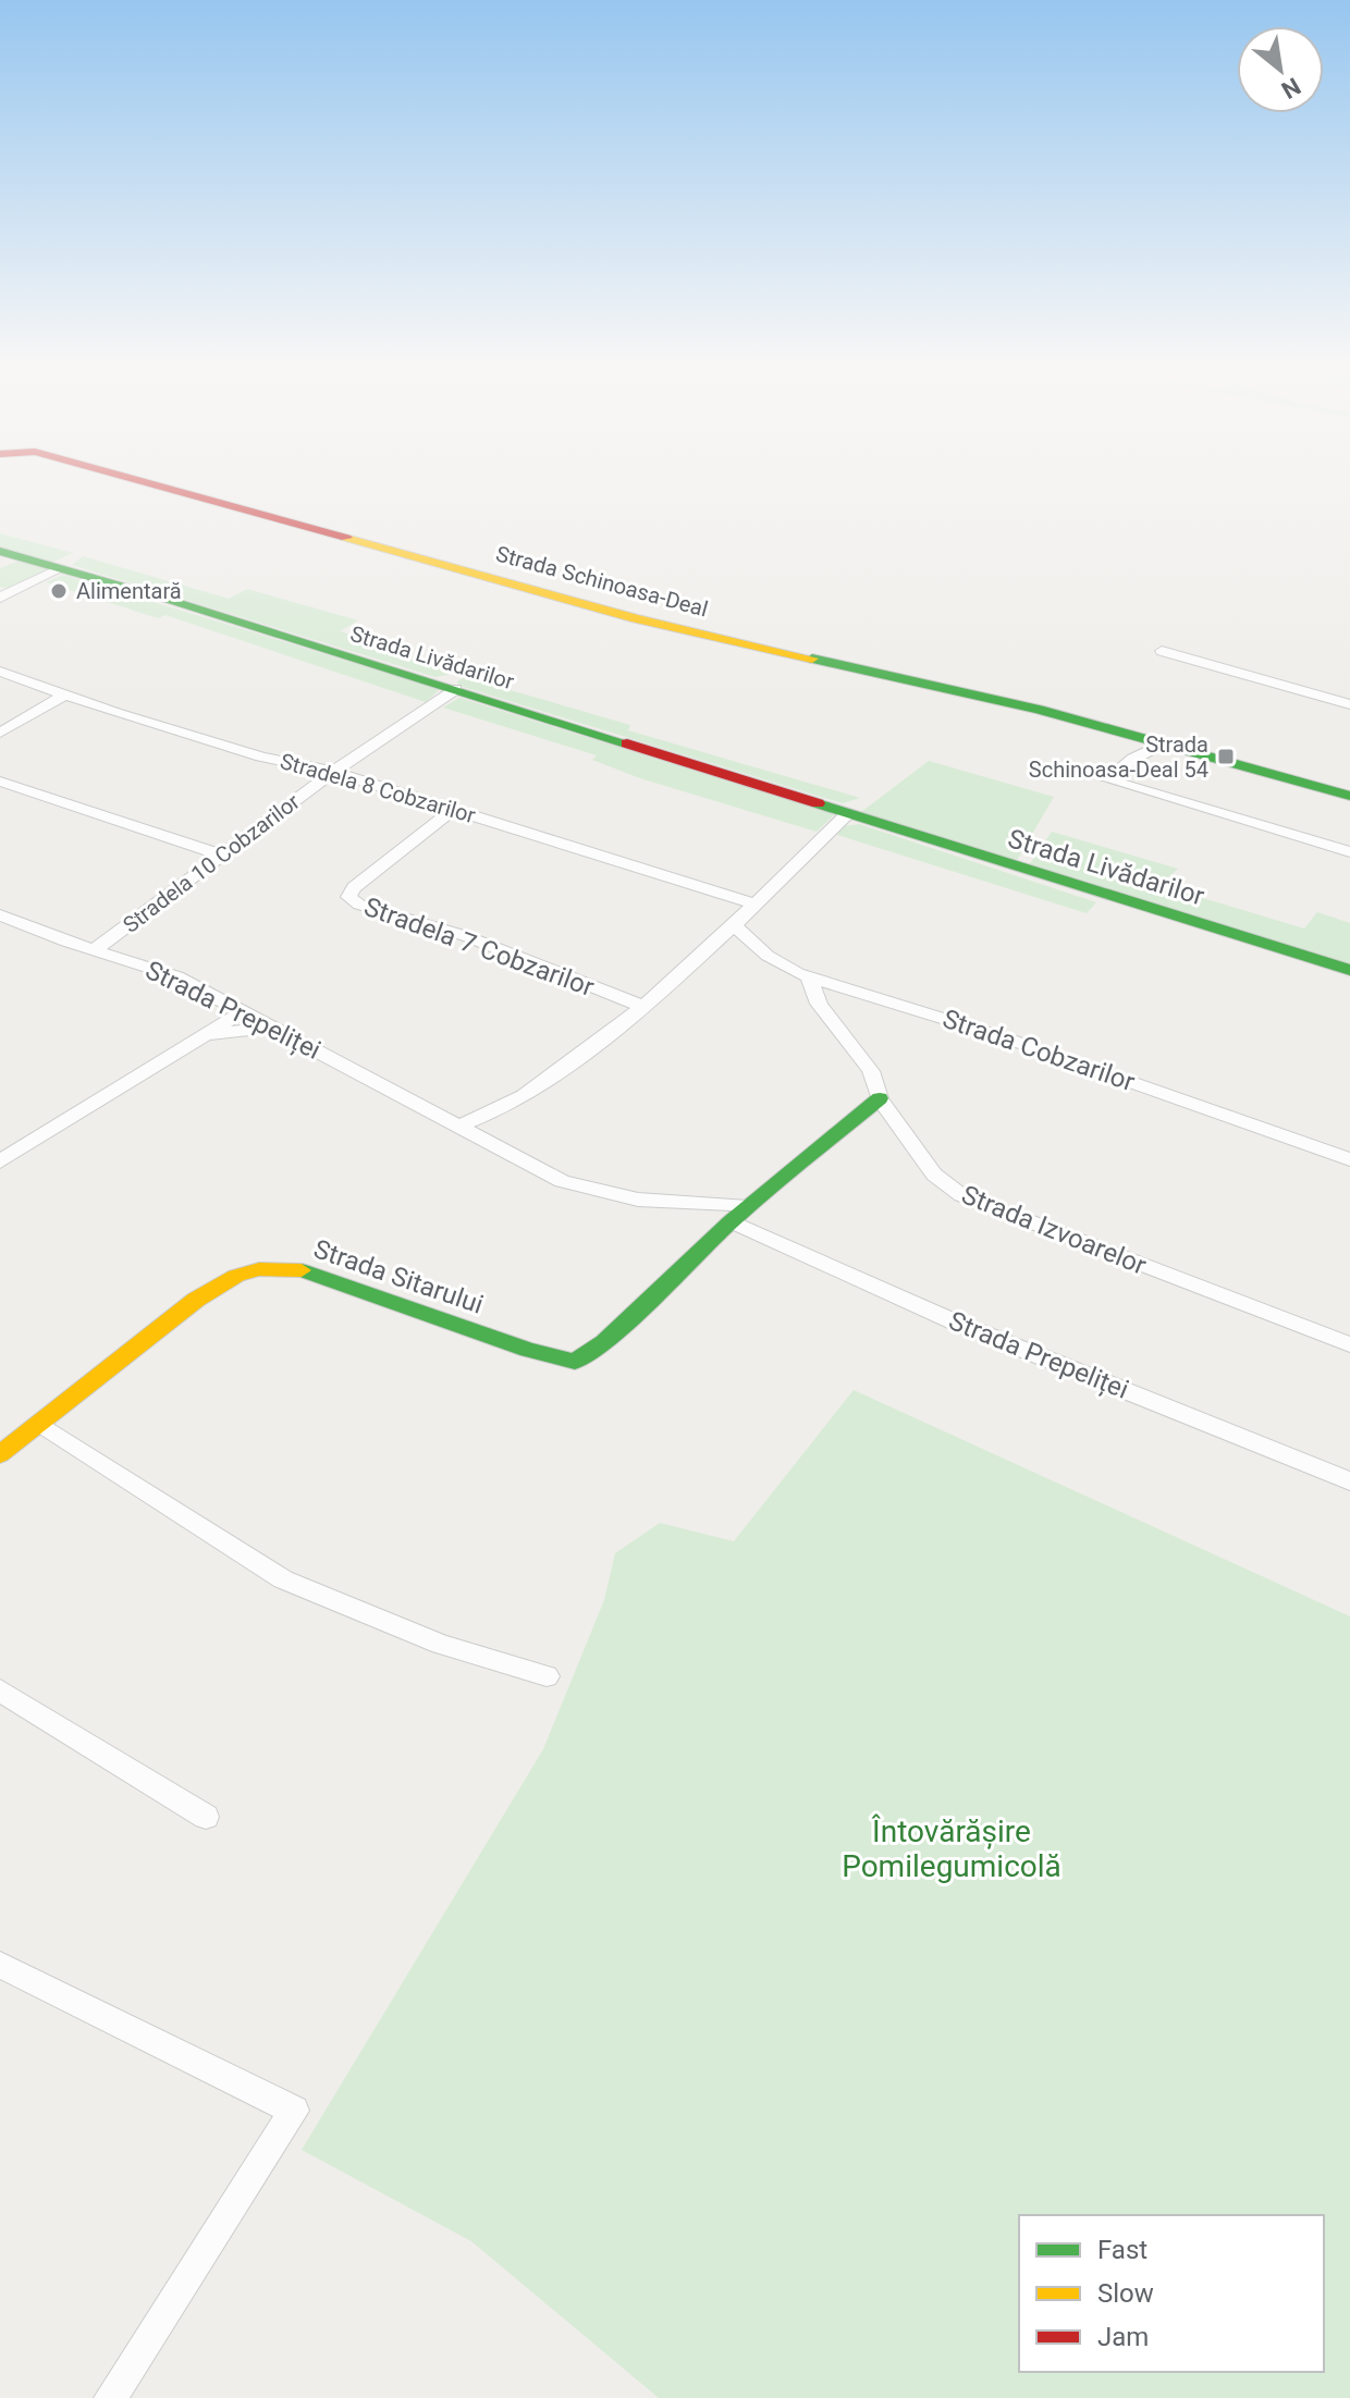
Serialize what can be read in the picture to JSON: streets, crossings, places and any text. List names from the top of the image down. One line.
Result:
{"streets":{"street":["Strada Schinoasa-Deal","Strada Livădarilor","Stradela 8 Cobzarilor","Stradela 10 Cobzarilor","Stradela 7 Cobzarilor","Strada Prepeliței","Strada Cobzarilor","Strada Izvoarelor","Strada Sitarului"]},"crossings":[["Strada Livădarilor","Stradela 10 Cobzarilor"],["Stradela 8 Cobzarilor","Stradela 10 Cobzarilor"],["Stradela 8 Cobzarilor","Stradela 7 Cobzarilor"],["Stradela 10 Cobzarilor","Strada Prepeliței"],["Strada Prepeliței","Strada Sitarului"],["Strada Cobzarilor","Strada Izvoarelor"]],"parks":["Întovărășire Pomilegumicolă"],"places":{"other":["Alimentară"],"transit":["Strada Schinoasa-Deal 54"]},"legend":["Fast","Slow","Jam"],"north":"bottom right"}
